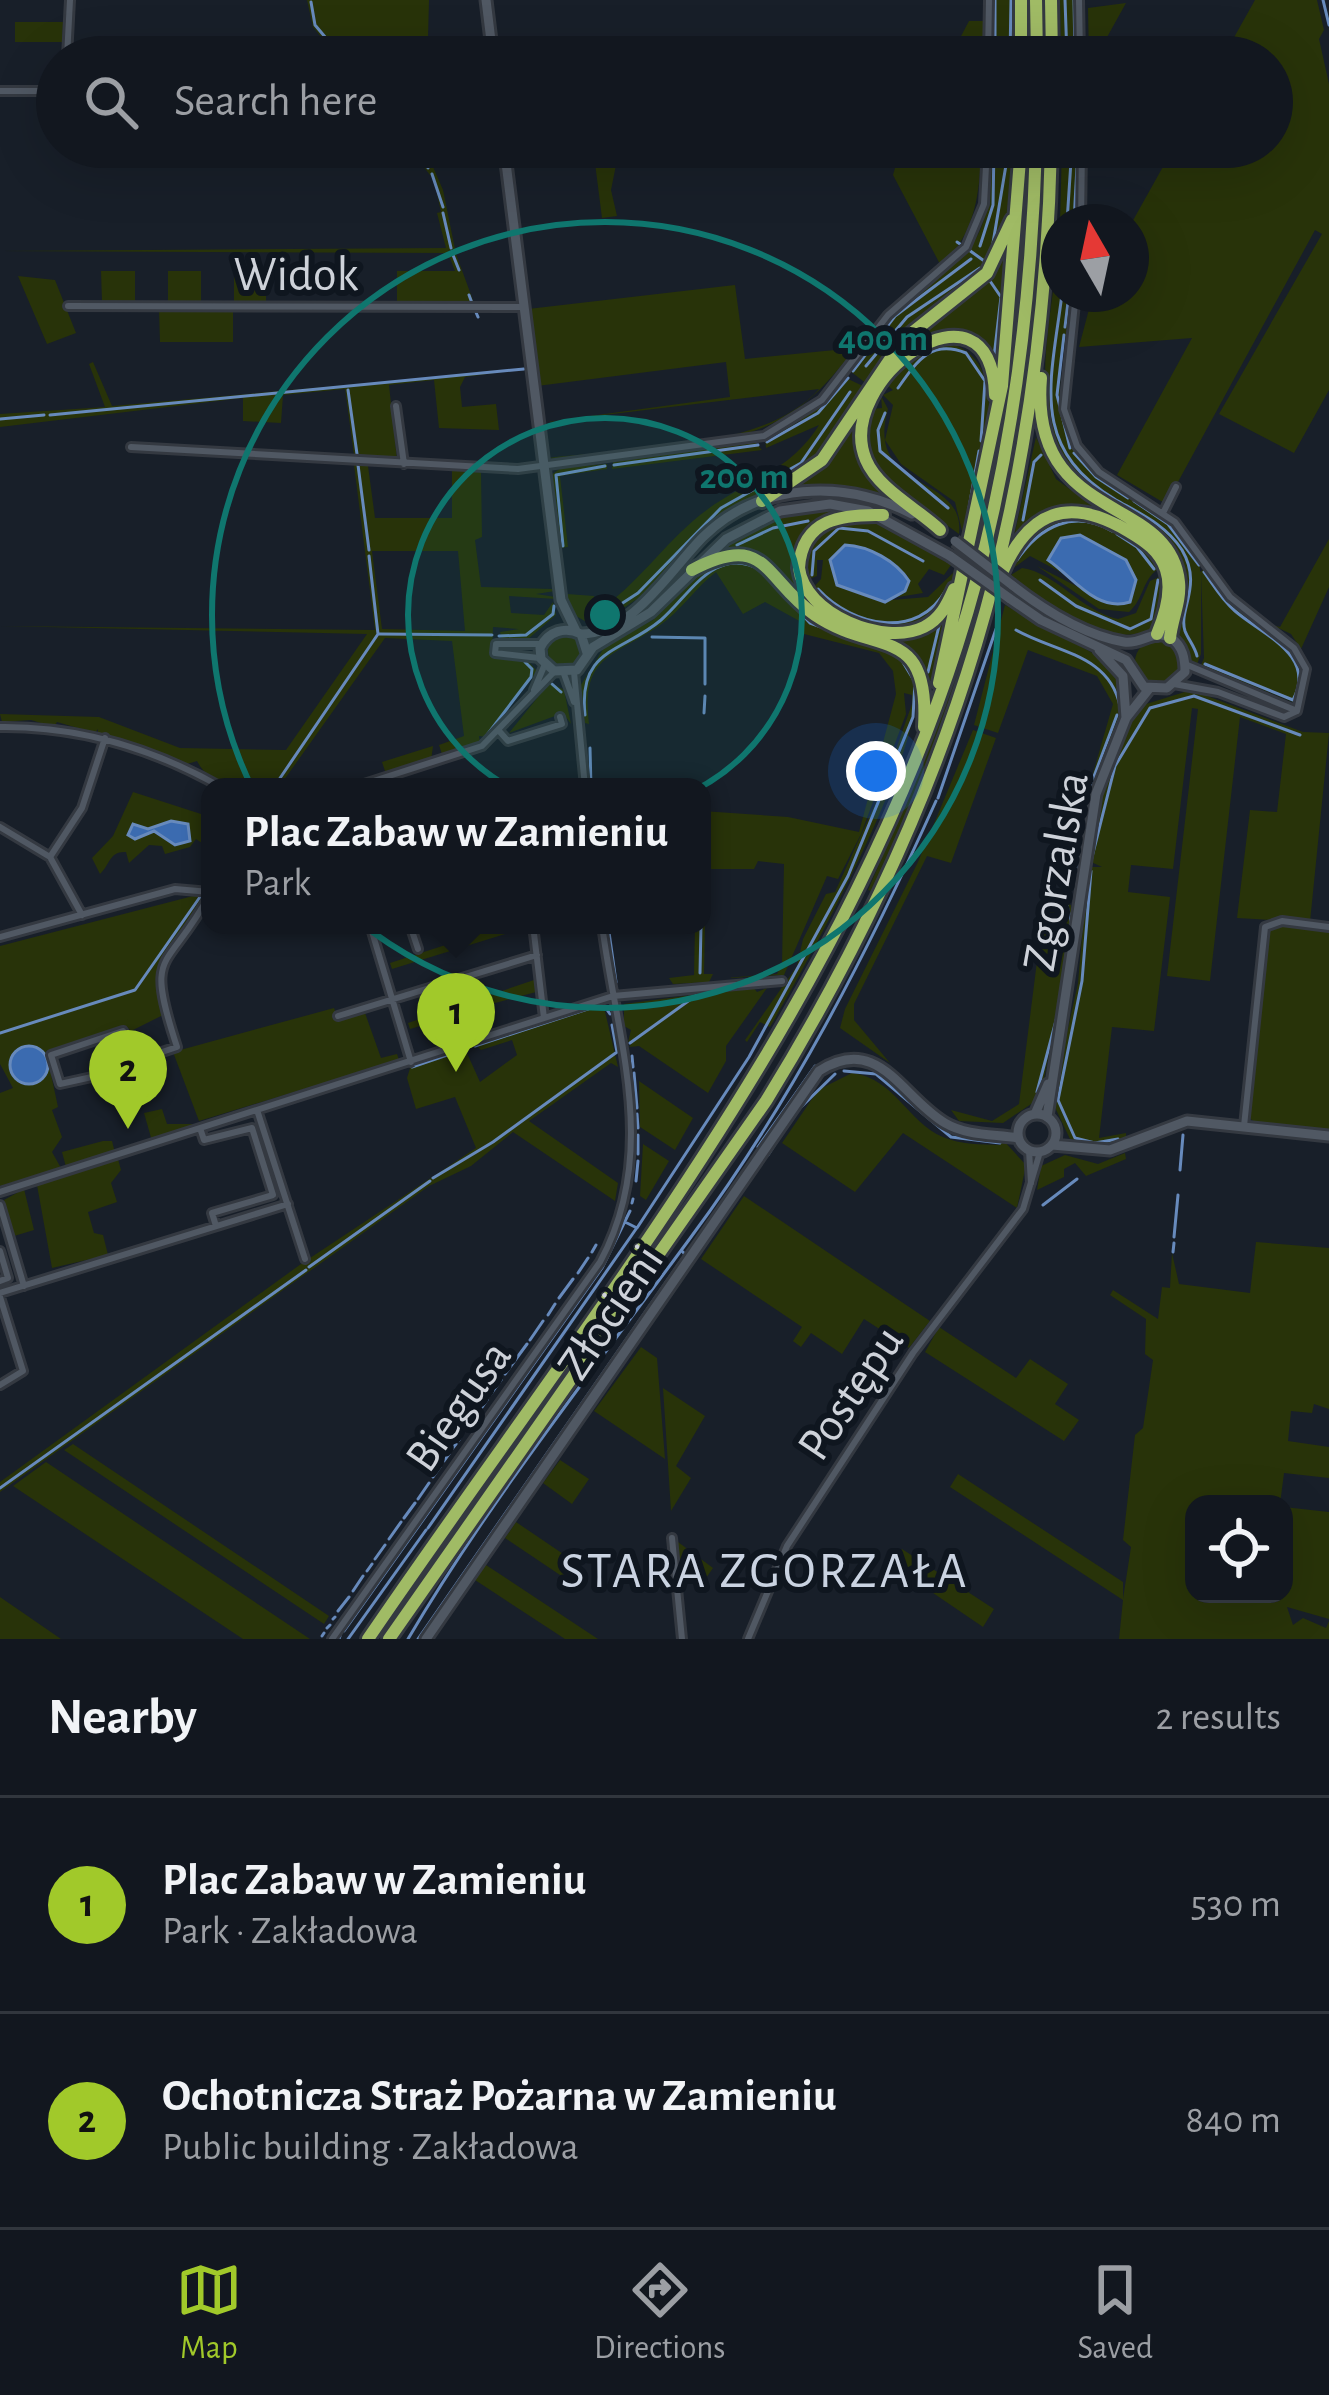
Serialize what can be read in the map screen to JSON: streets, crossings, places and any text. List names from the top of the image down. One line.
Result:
{"streets":{"street":["Widok","Zgorzalska","Złocieni","Postępu","Biegusa"]},"districts":["STARA ZGORZAŁA"],"north":"top","page":{"search":"Search here","popup":["Plac Zabaw w Zamieniu","Park"],"pins":["1","2"],"heading":["Nearby","2 results"],"list":[{"mark":"1","name":"Plac Zabaw w Zamieniu","note":"Park · Zakładowa","value":"530 m"},{"mark":"2","name":"Ochotnicza Straż Pożarna w Zamieniu","note":"Public building · Zakładowa","value":"840 m"}],"nav":["Map","Directions","Saved"]},"rings":["400 m","200 m"]}
